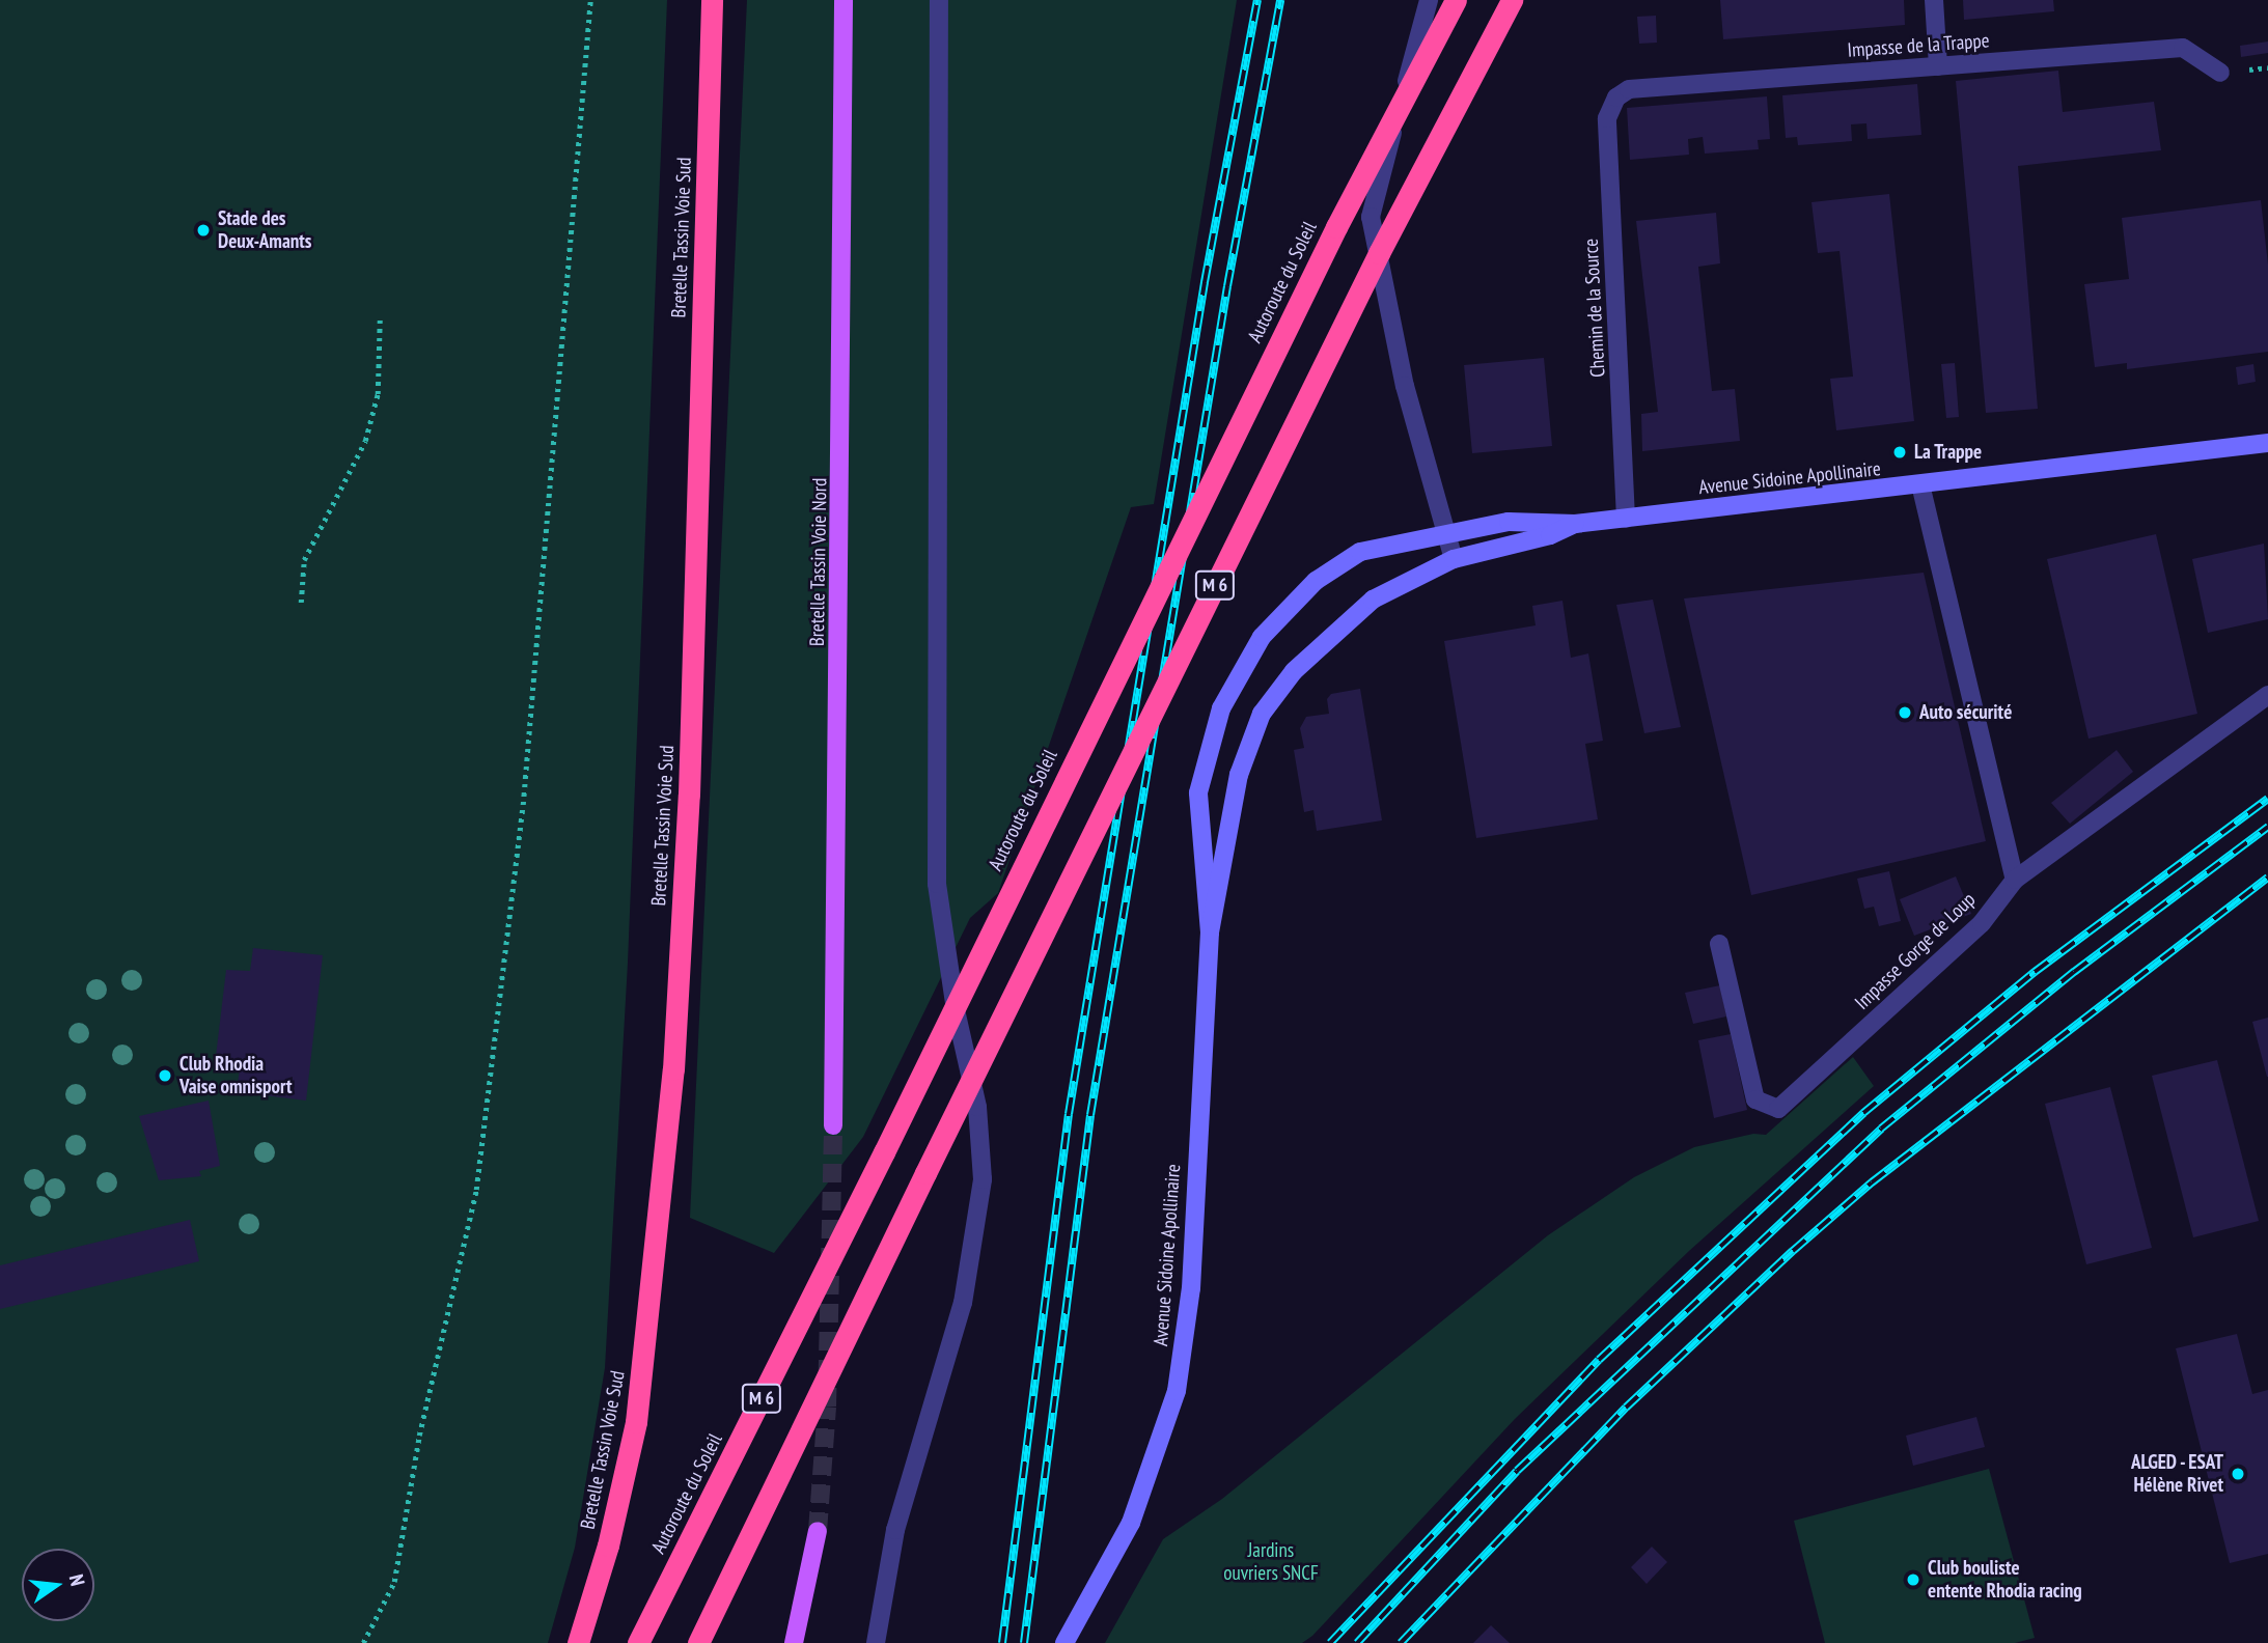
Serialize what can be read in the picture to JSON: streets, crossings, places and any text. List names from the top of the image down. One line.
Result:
{"streets":{"highway":["Bretelle Tassin Voie Sud","Autoroute du Soleil","M 6"],"main road":["Avenue Sidoine Apollinaire","Bretelle Tassin Voie Nord"],"street":["Impasse de la Trappe","Chemin de la Source","Impasse Gorge de Loup"]},"crossings":[["Impasse de la Trappe","Chemin de la Source"],["Chemin de la Source","Avenue Sidoine Apollinaire"]],"parks":["Jardins ouvriers SNCF"],"places":["Stade des Deux-Amants","La Trappe","Auto sécurité","Club Rhodia Vaise omnisport","ALGED - ESAT Hélène Rivet","Club bouliste entente Rhodia racing"],"north":"right"}
